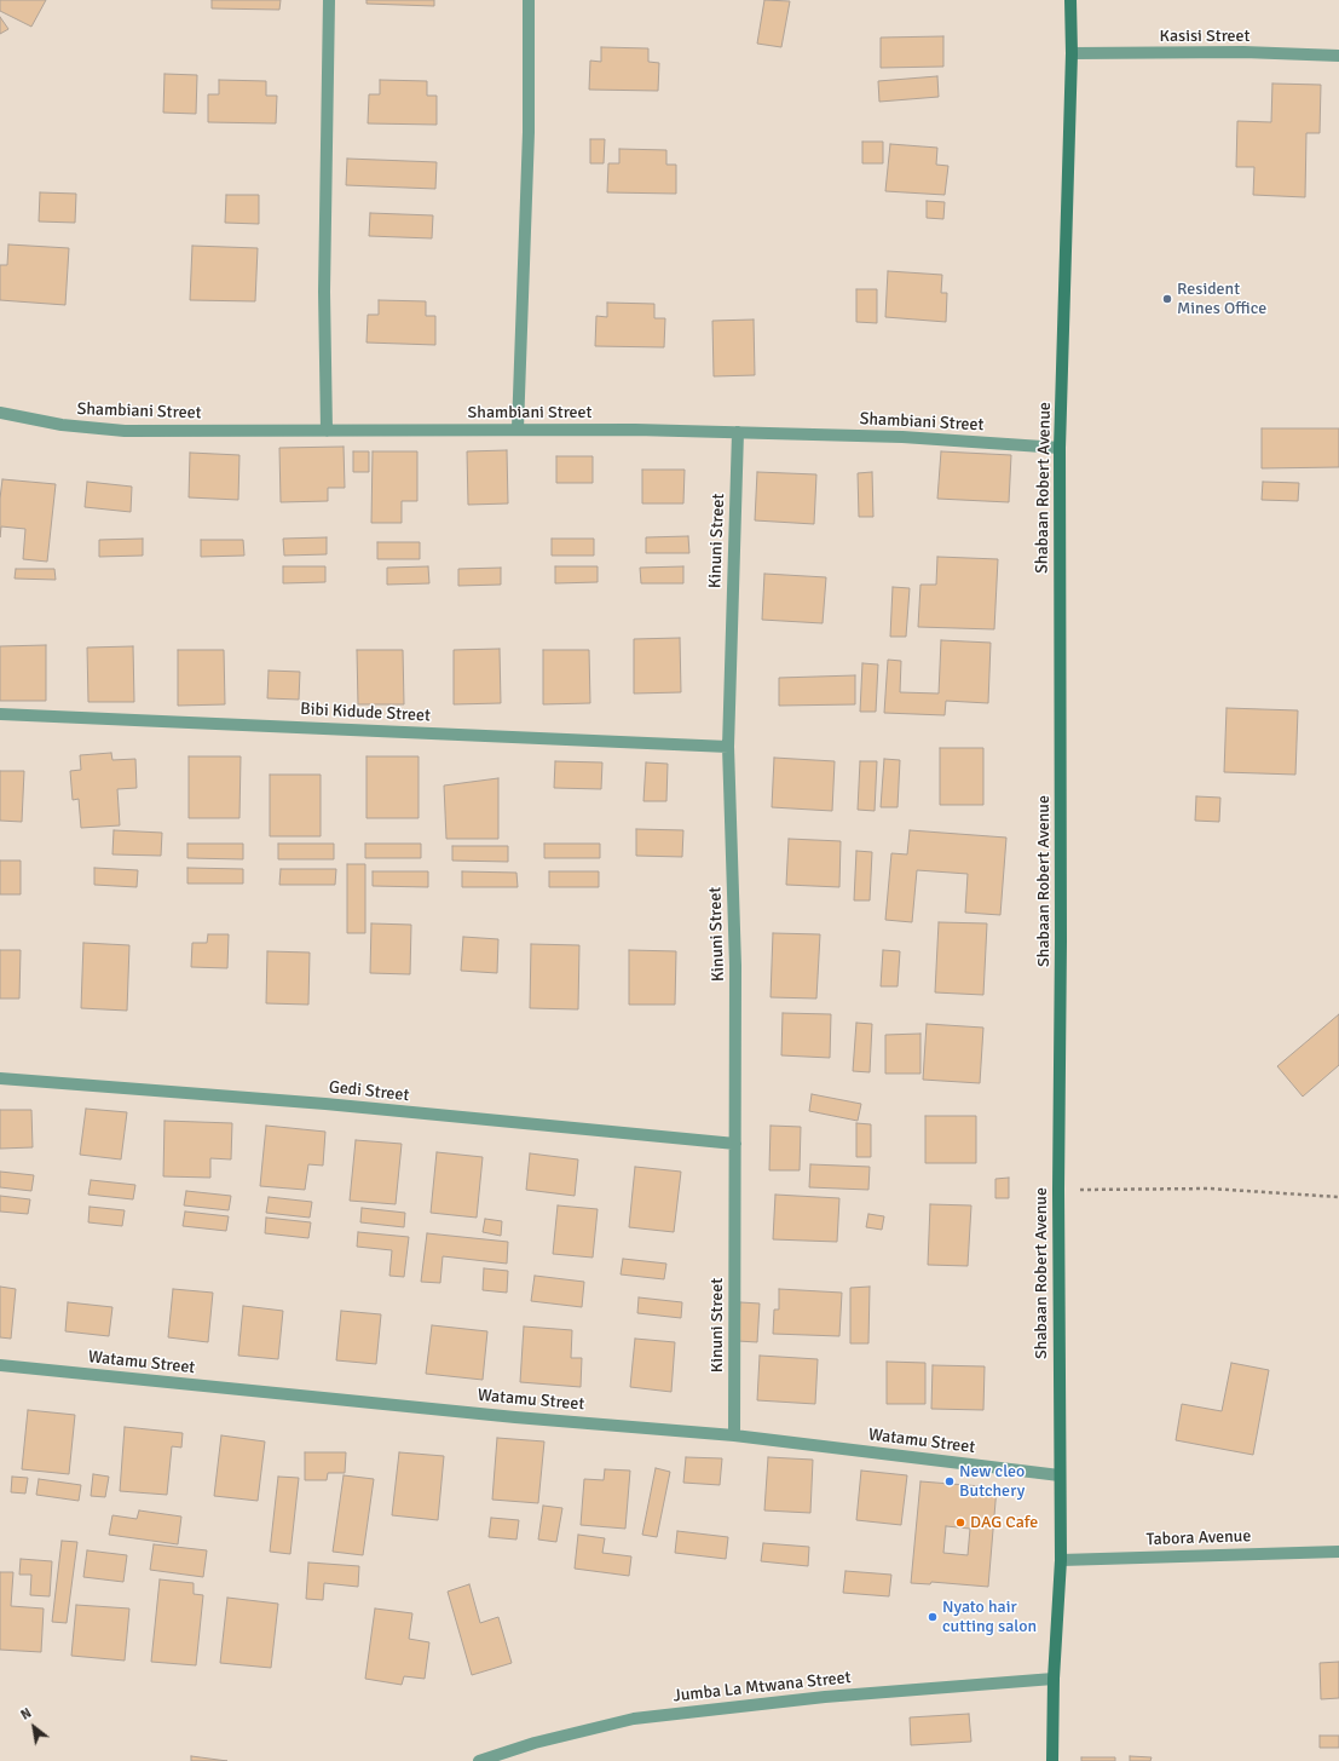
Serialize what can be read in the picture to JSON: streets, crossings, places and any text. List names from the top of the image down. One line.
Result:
{"streets":{"street":["Kasisi Street","Shambiani Street","Shabaan Robert Avenue","Kinuni Street","Bibi Kidude Street","Gedi Street","Watamu Street","Tabora Avenue","Jumba La Mtwana Street"]},"crossings":[["Kasisi Street","Shabaan Robert Avenue"],["Shambiani Street","Shabaan Robert Avenue"],["Shambiani Street","Kinuni Street"],["Shabaan Robert Avenue","Watamu Street"],["Shabaan Robert Avenue","Tabora Avenue"],["Shabaan Robert Avenue","Jumba La Mtwana Street"],["Kinuni Street","Bibi Kidude Street"],["Kinuni Street","Gedi Street"],["Kinuni Street","Watamu Street"]],"places":["Resident Mines Office","New cleo Butchery","DAG Cafe","Nyato hair cutting salon"],"north":"top left"}
